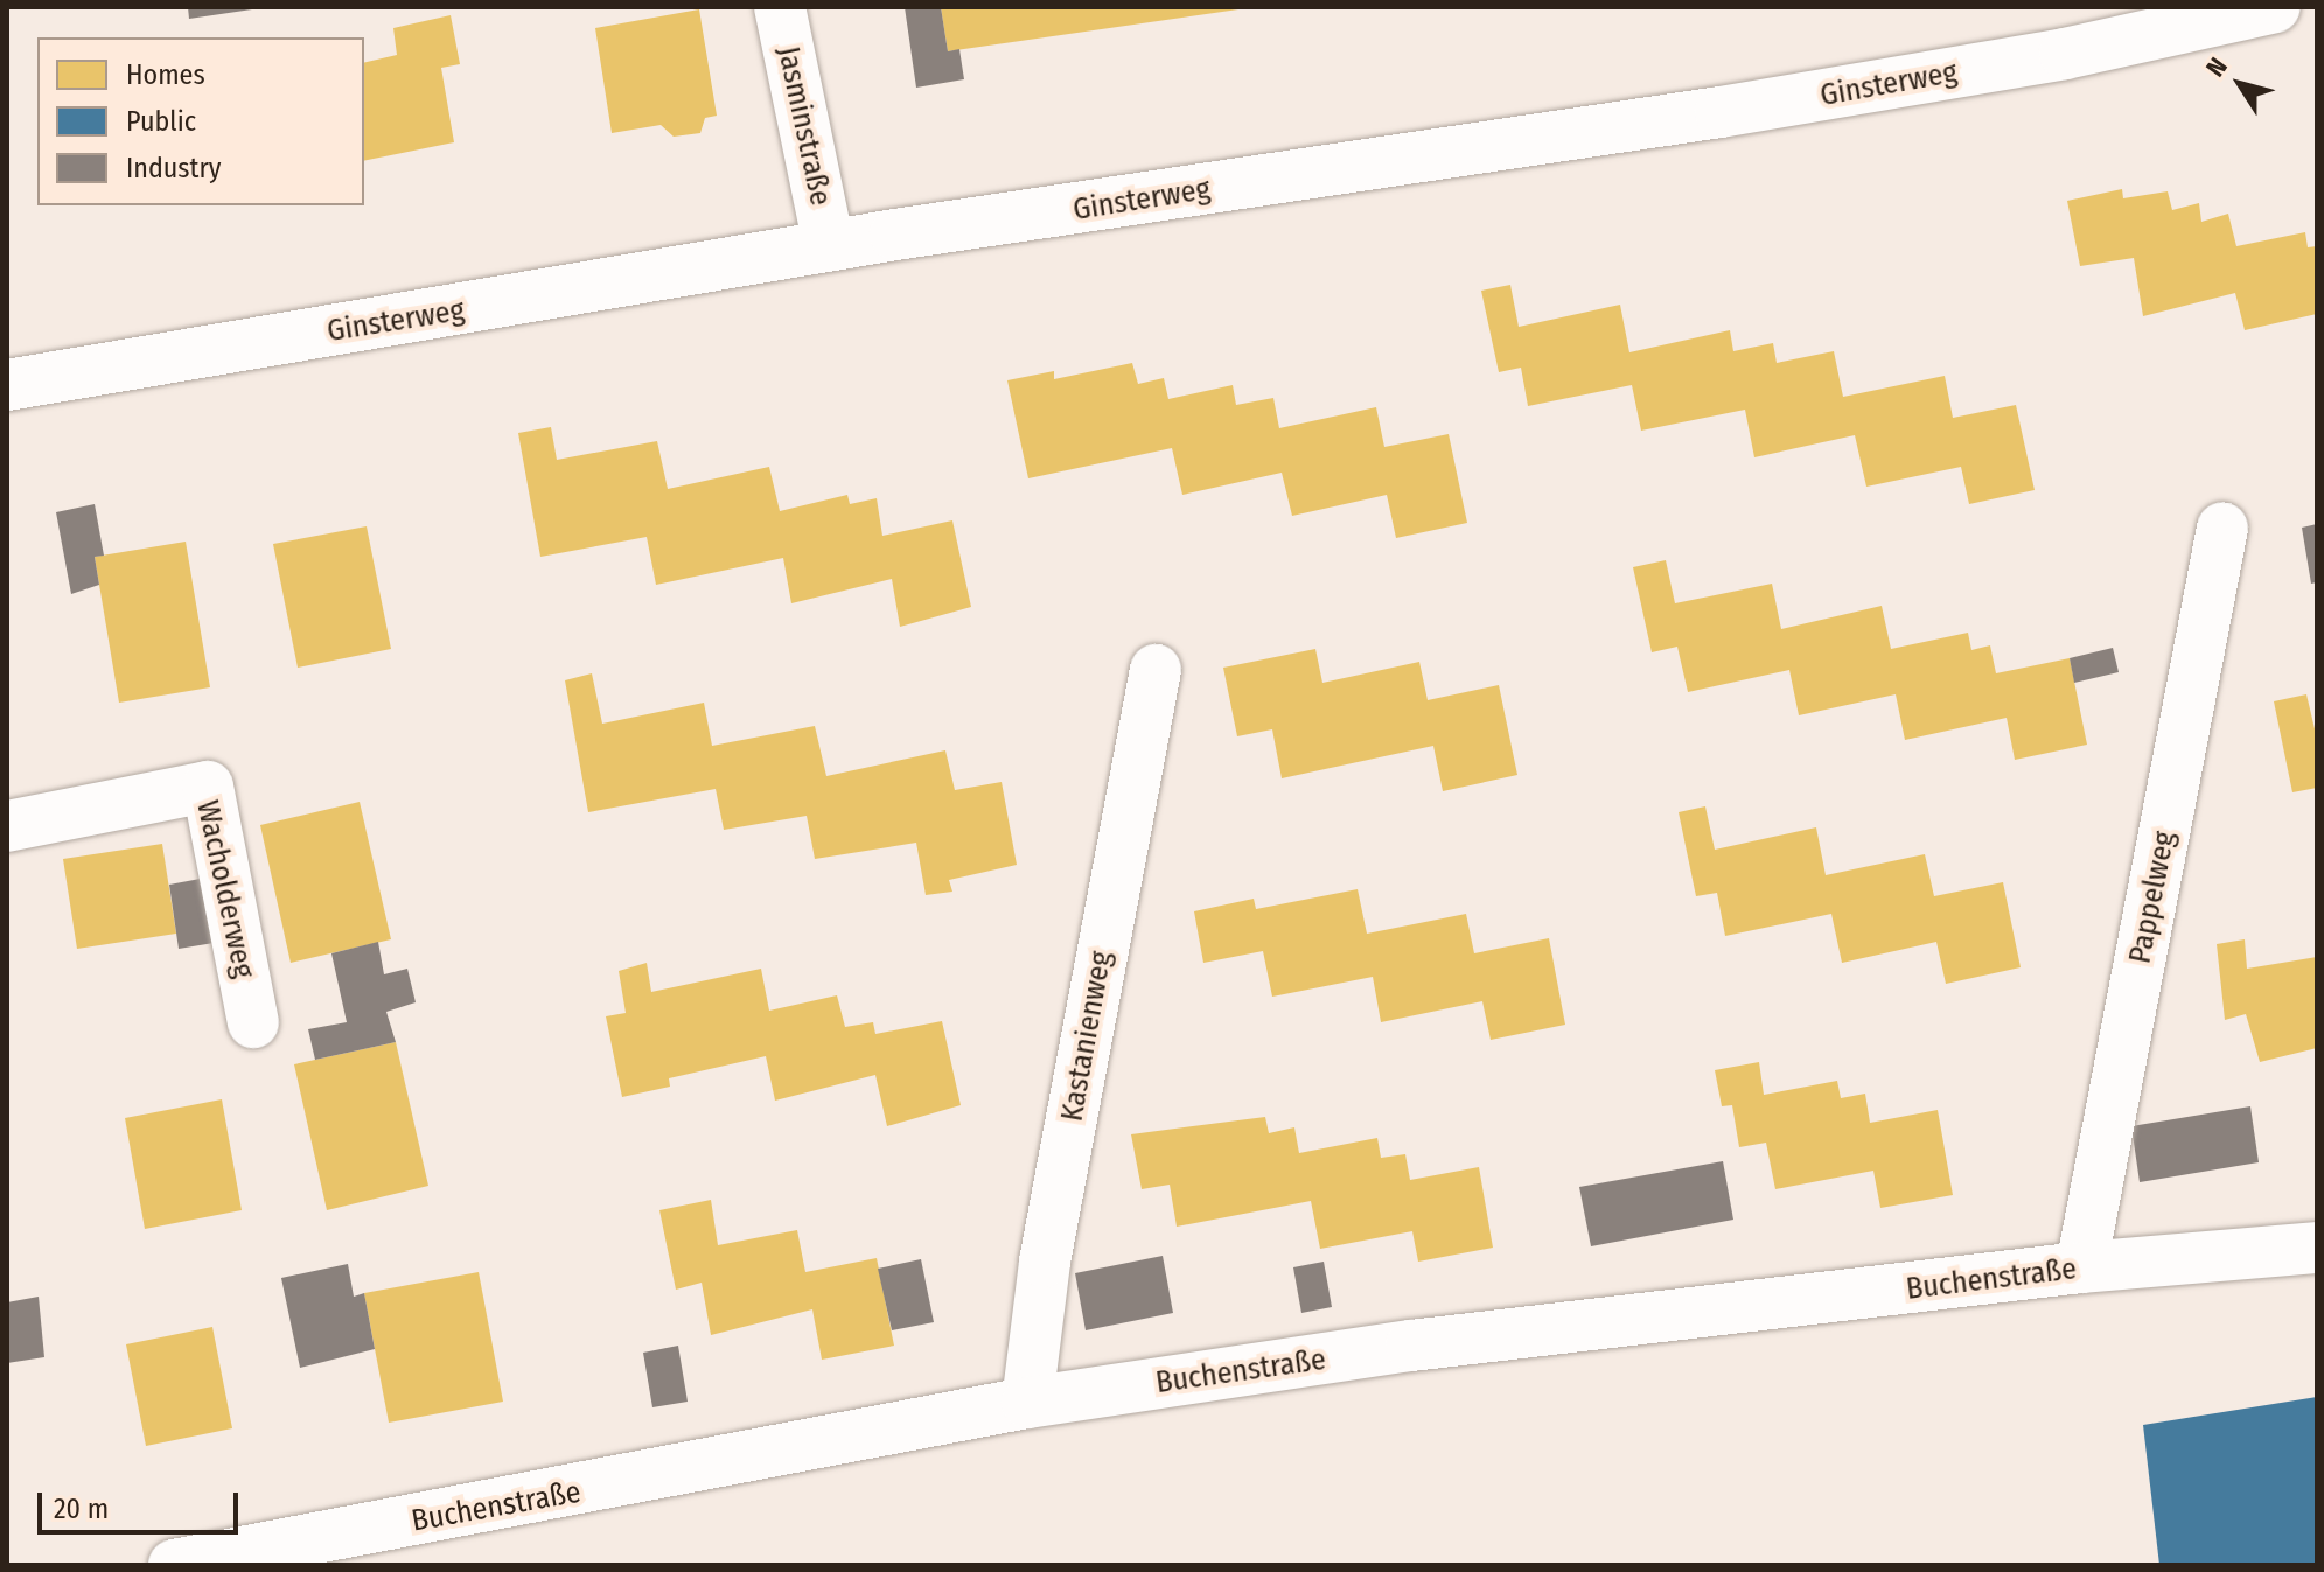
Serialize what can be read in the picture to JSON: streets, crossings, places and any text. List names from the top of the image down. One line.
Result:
{"streets":{"street":["Ginsterweg","Jasminstraße","Wacholderweg","Pappelweg","Kastanienweg","Buchenstraße"]},"crossings":[["Ginsterweg","Jasminstraße"],["Pappelweg","Buchenstraße"],["Kastanienweg","Buchenstraße"]],"legend":["Homes","Public","Industry"],"scale_bar":"20 m","north":"top left"}
